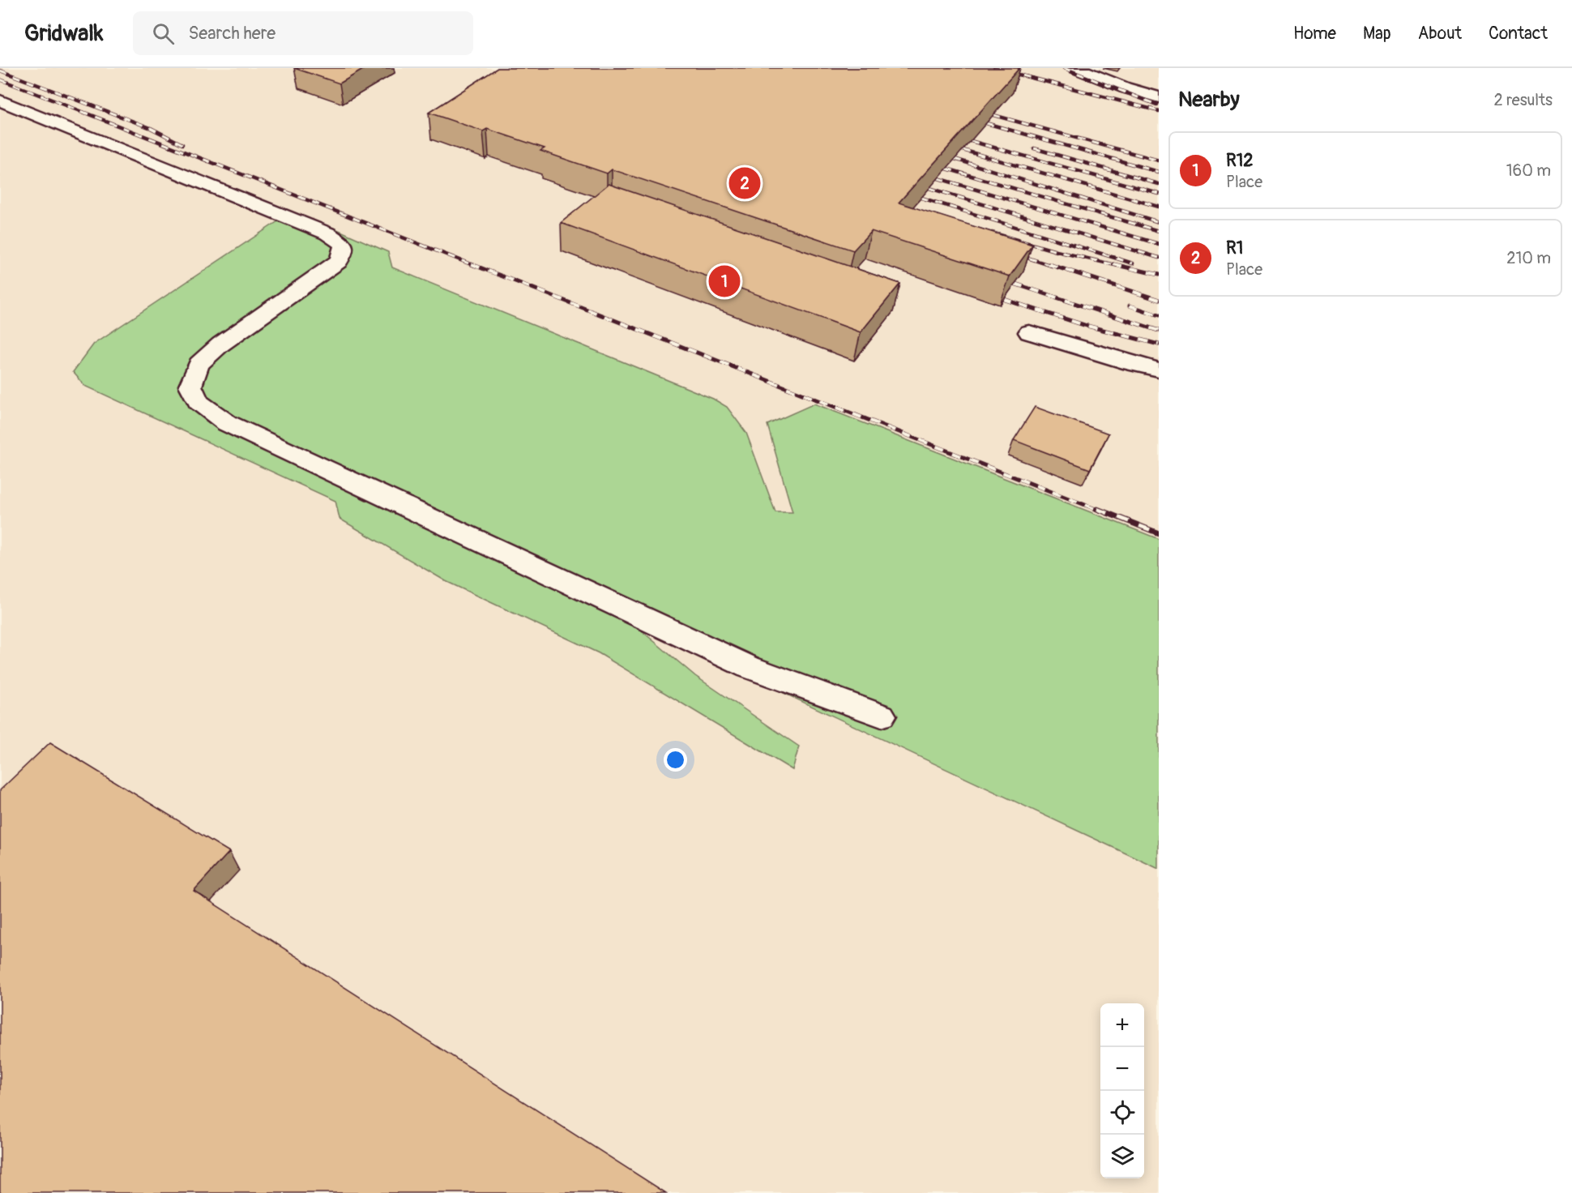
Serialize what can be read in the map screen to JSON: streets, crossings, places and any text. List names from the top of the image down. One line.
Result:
{"page":{"header":"Gridwalk","search":"Search here","nav":["Home","Map","About","Contact"],"heading":["Nearby","2 results"],"list":[{"mark":"1","name":"R12","note":"Place","value":"160 m"},{"mark":"2","name":"R1","note":"Place","value":"210 m"}],"pins":["2","1"],"map_buttons":["+","−"]}}
